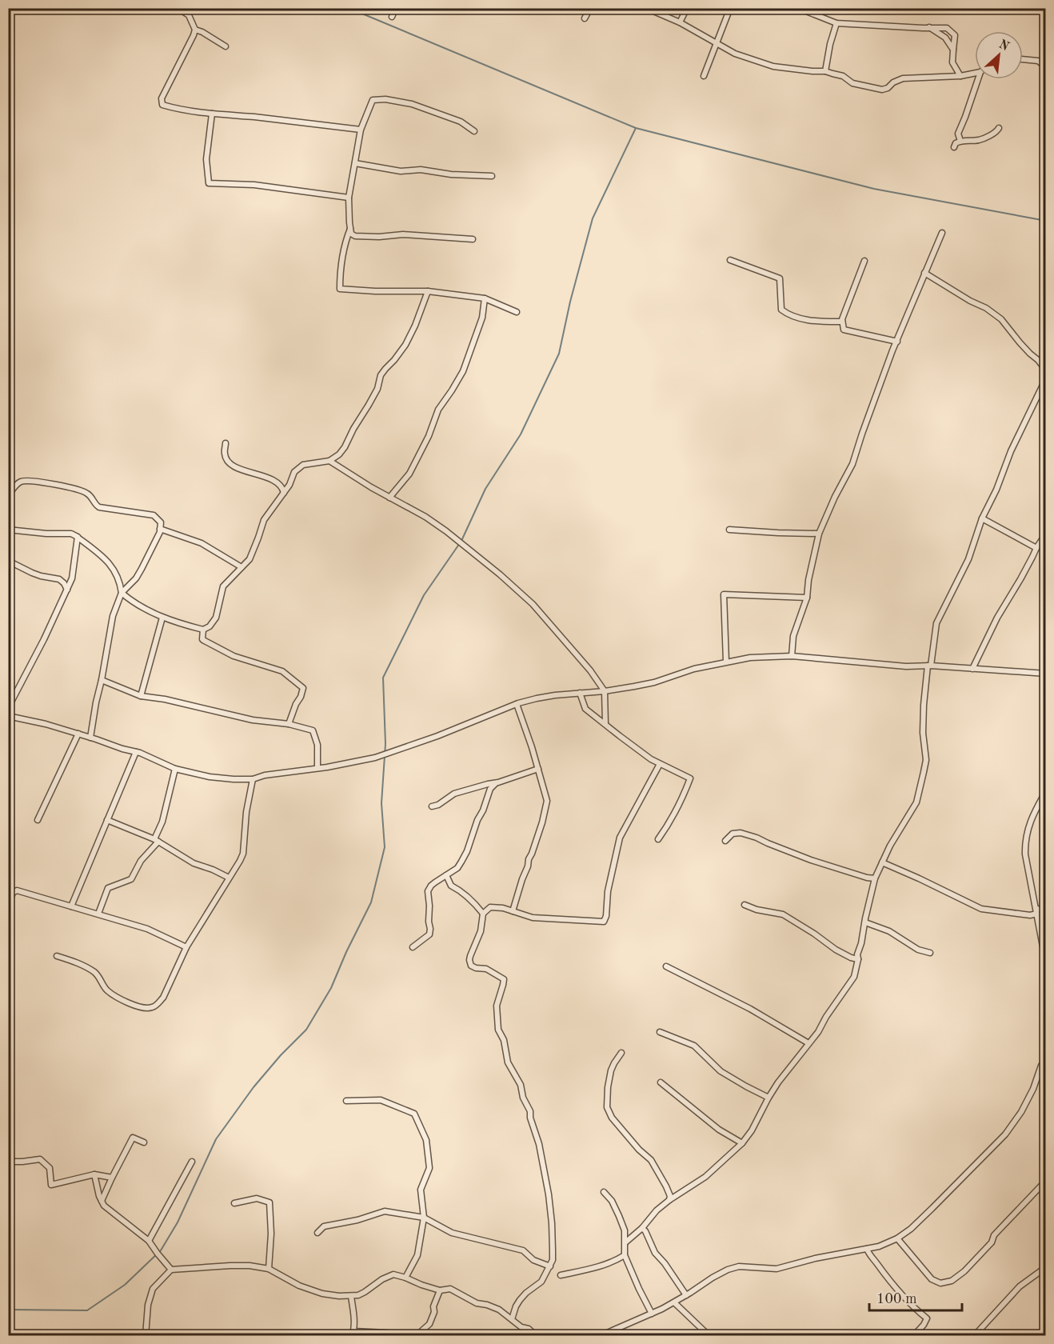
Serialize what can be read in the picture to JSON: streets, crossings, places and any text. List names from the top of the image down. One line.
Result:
{"scale_bar":"100 m","north":"top right"}
